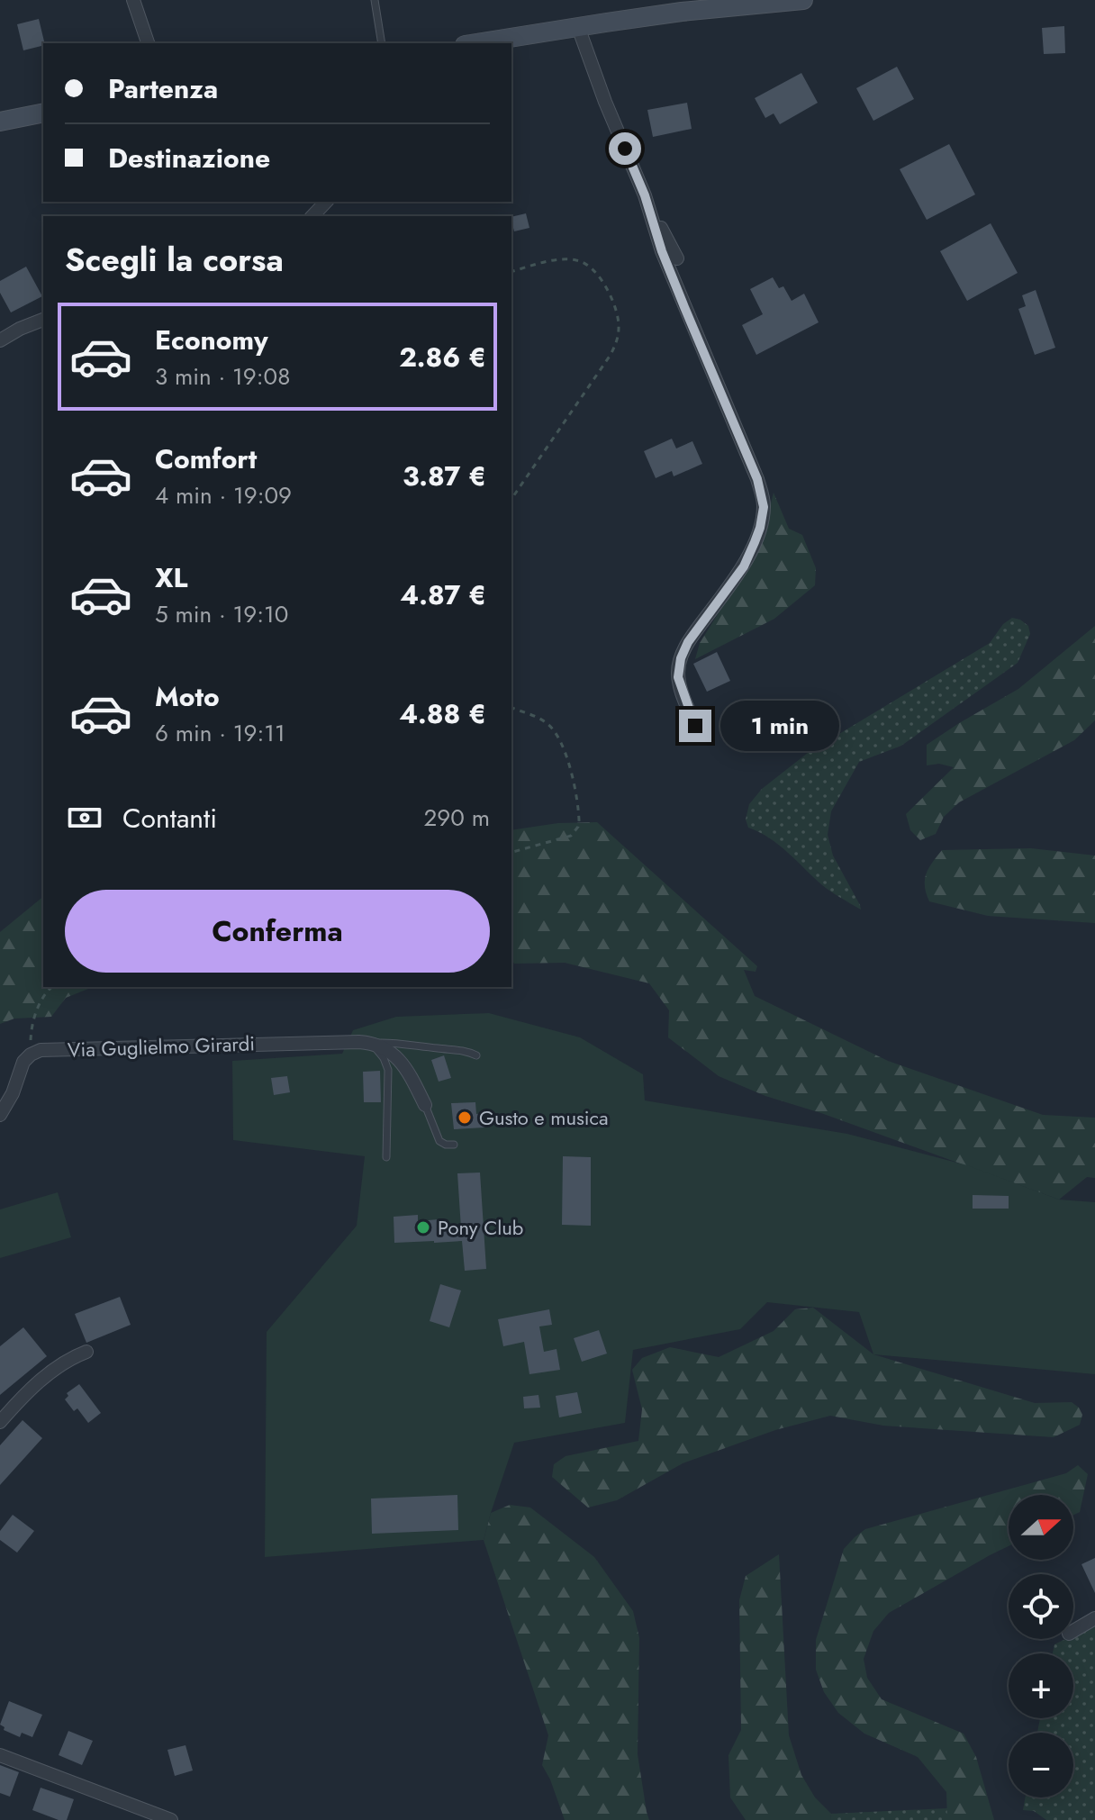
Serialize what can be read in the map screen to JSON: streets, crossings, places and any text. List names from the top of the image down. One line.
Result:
{"streets":{"street":["Via Guglielmo Girardi"]},"places":["Gusto e musica","Pony Club"],"north":"right","page":{"banner":["Partenza","Destinazione"],"heading":"Scegli la corsa","list":[{"name":"Economy","note":"3 min · 19:08","value":"2.86 €"},{"name":"Comfort","note":"4 min · 19:09","value":"3.87 €"},{"name":"XL","note":"5 min · 19:10","value":"4.87 €"},{"name":"Moto","note":"6 min · 19:11","value":"4.88 €"}],"bubble":"1 min","pay":["Contanti","290 m"],"buttons":"Conferma","map_buttons":["+","−"]}}
